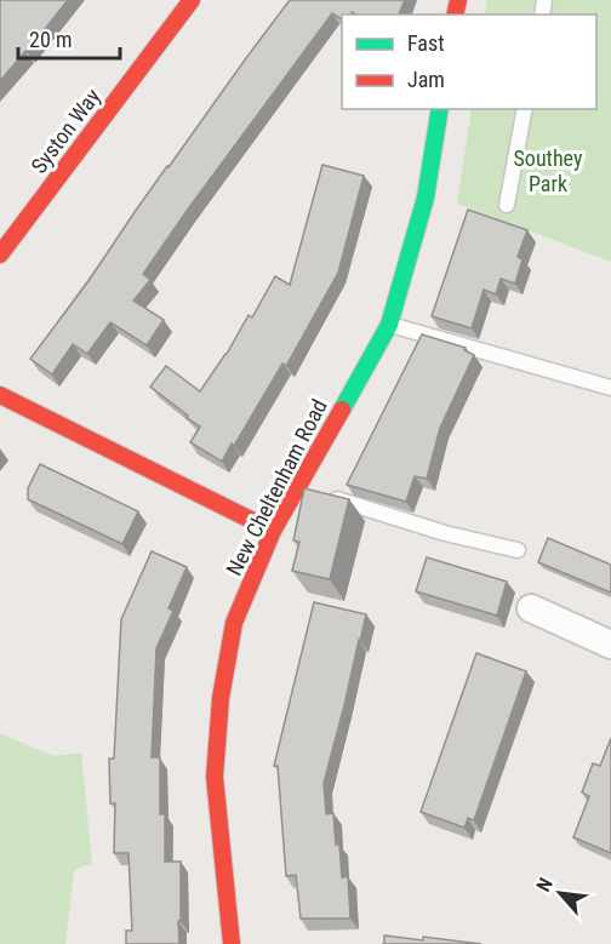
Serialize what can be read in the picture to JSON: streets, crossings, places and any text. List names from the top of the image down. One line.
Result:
{"streets":{"street":["Syston Way","New Cheltenham Road"]},"parks":["Southey Park"],"legend":["Fast","Jam"],"scale_bar":"20 m","north":"top left"}
